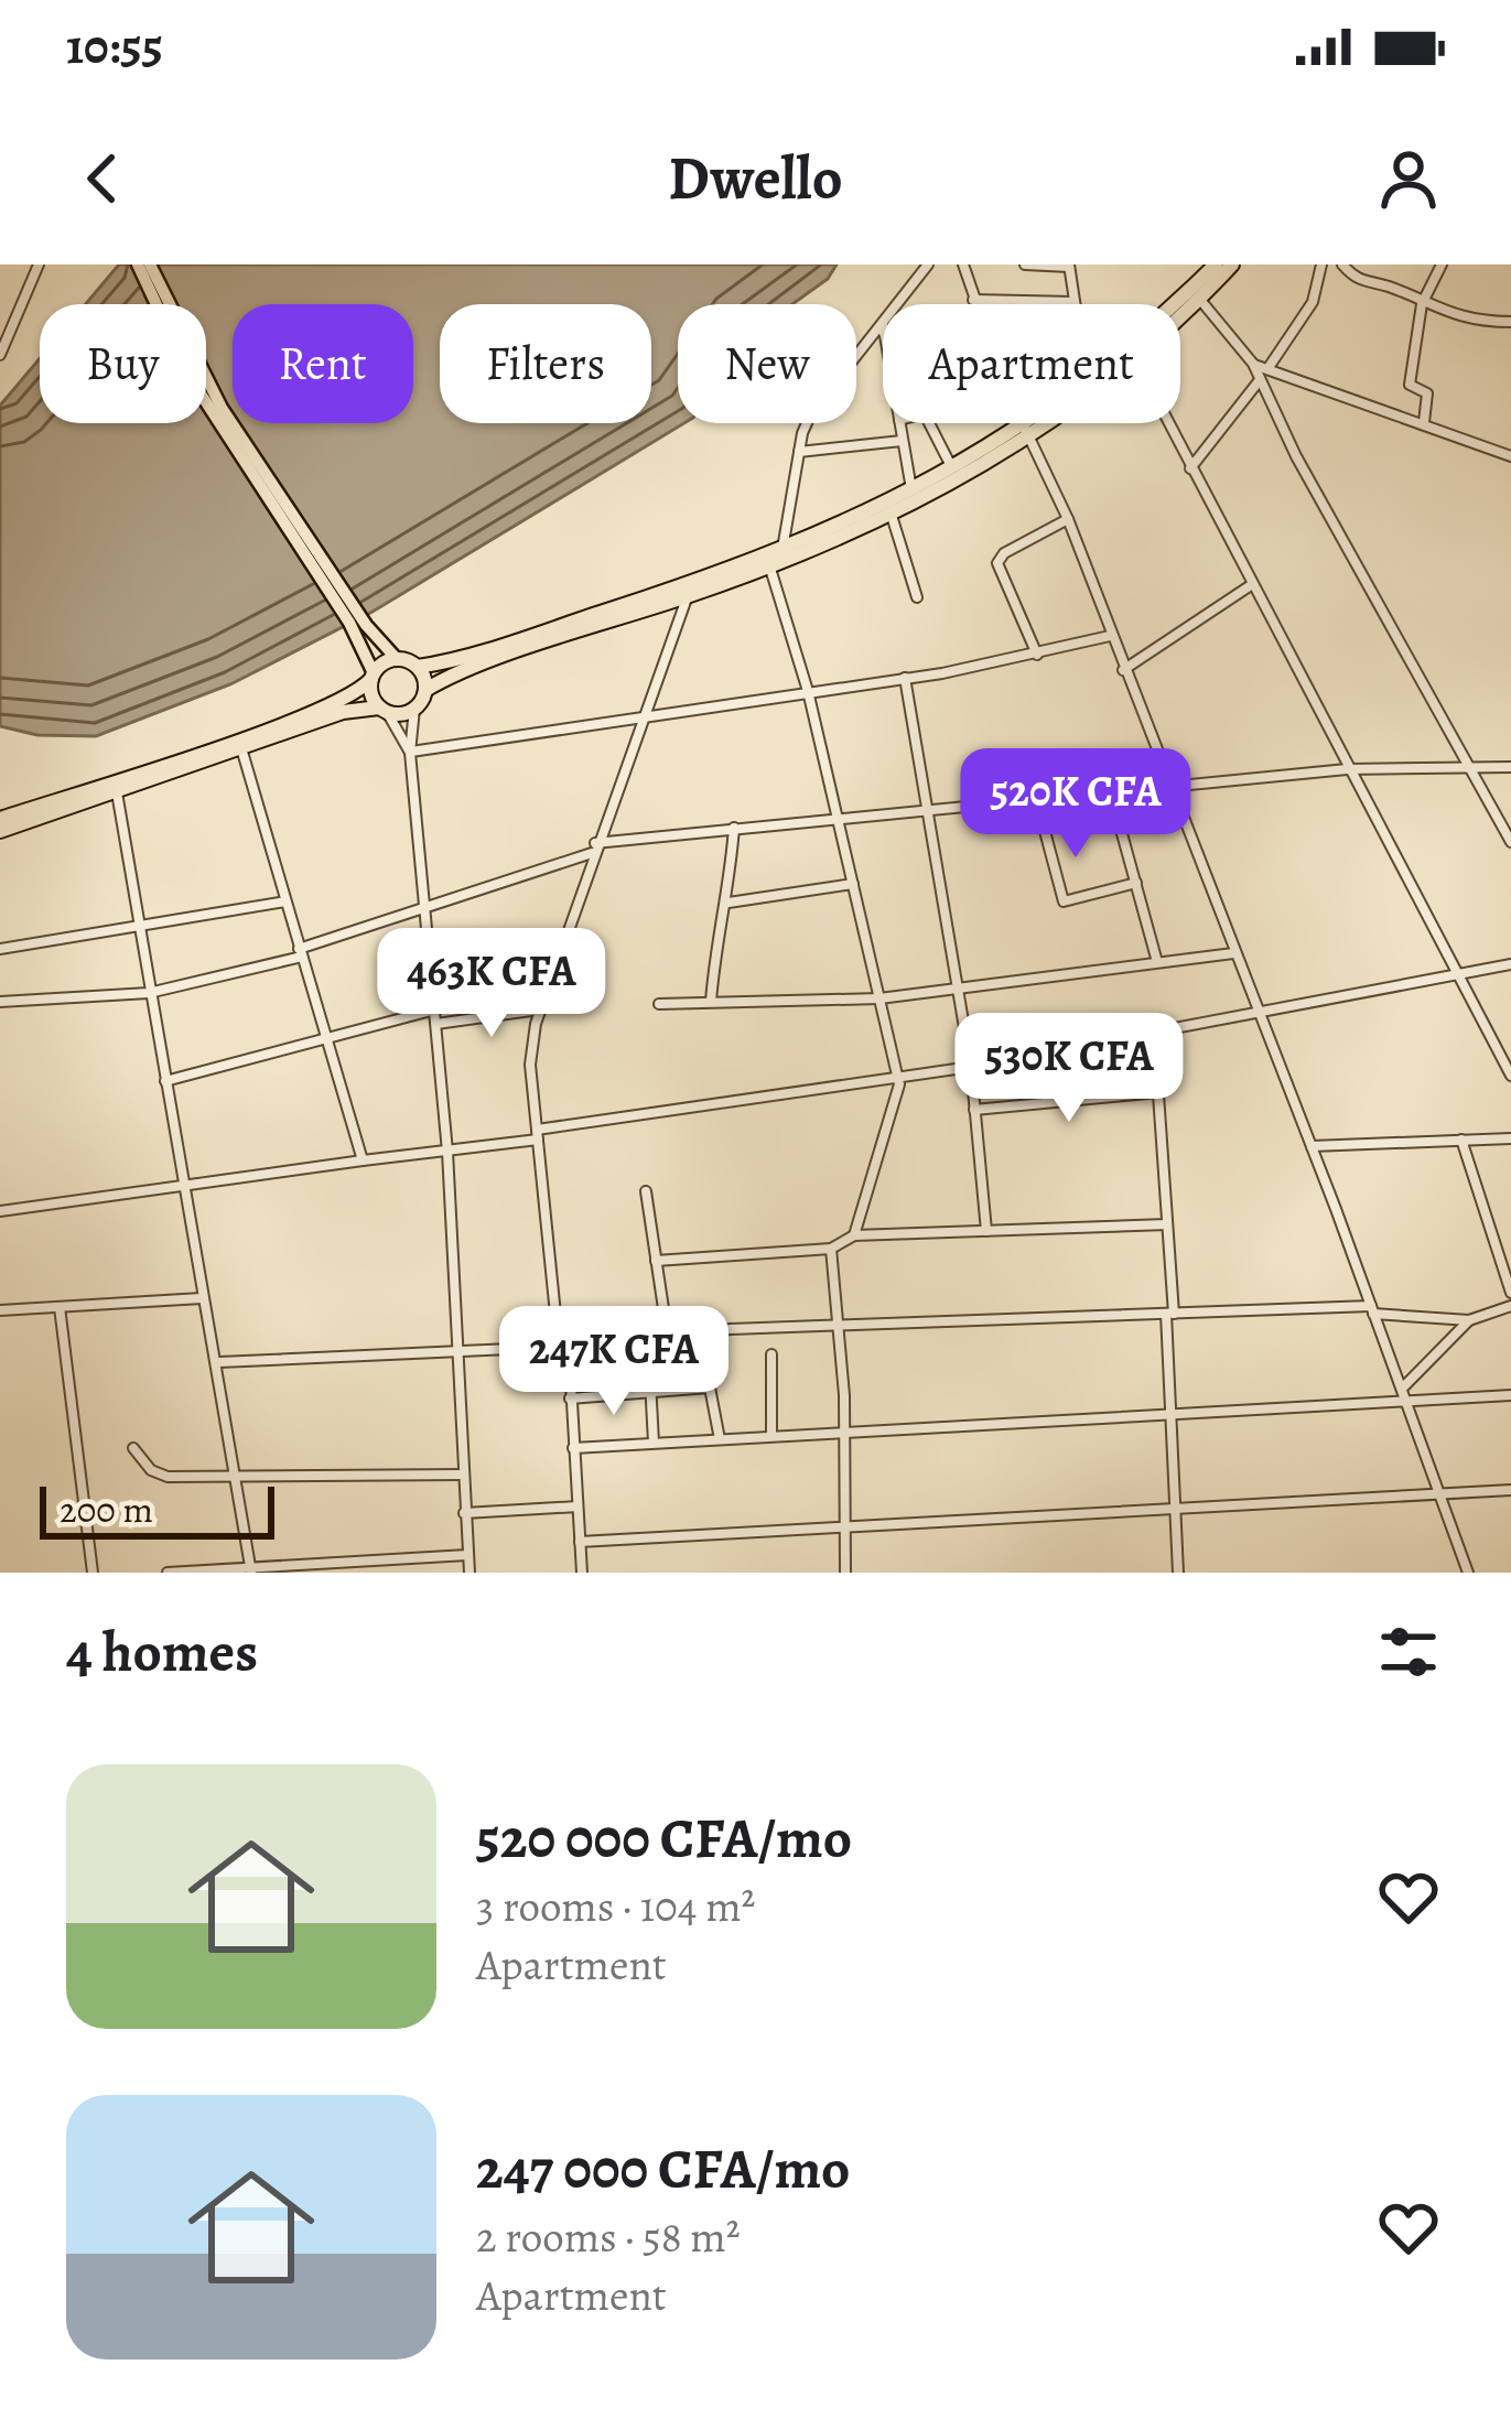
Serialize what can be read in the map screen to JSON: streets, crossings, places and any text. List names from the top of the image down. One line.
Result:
{"scale_bar":"200 m","page":{"status":"10:55","header":"Dwello","chip":["Buy","Rent","Filters","New","Apartment"],"price":["520K CFA","463K CFA","530K CFA","247K CFA"],"scale":"200 m","heading":"4 homes","list":[{"name":"520 000 CFA/mo","note":"3 rooms · 104 m² · Apartment"},{"name":"247 000 CFA/mo","note":"2 rooms · 58 m² · Apartment"}]}}
